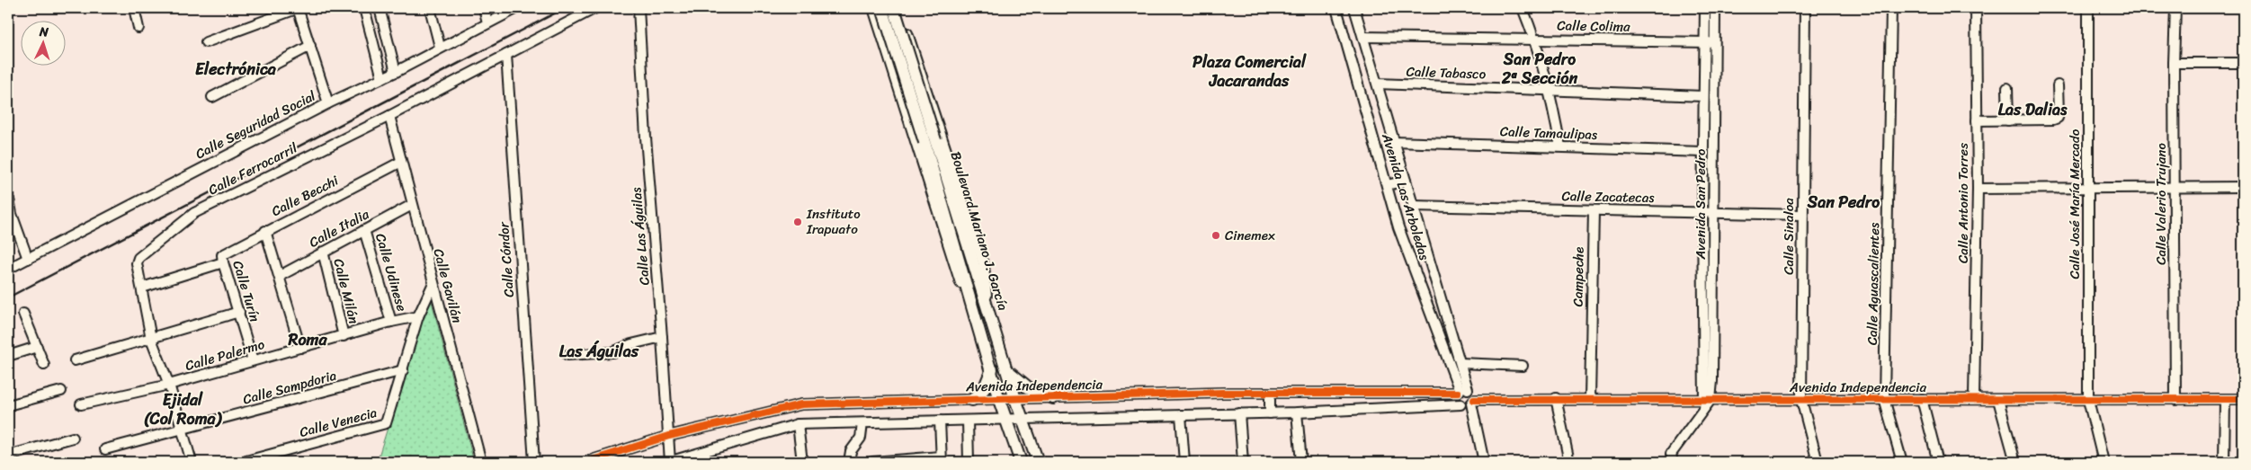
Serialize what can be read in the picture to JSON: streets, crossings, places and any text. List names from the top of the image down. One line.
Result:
{"streets":{"main road":["Boulevard Mariano J. García"],"street":["Calle Colima","Calle Tabasco","Calle Seguridad Social","Calle Tamaulipas","Calle Ferrocarril","Calle Becchi","Avenida Las Arboledas","Calle Zacatecas","Calle Antonio Torres","Avenida San Pedro","Calle José María Mercado","Calle Valerio Trujano","Calle Italia","Calle Las Águilas","Calle Sinaloa","Calle Cóndor","Calle Udinese","Campeche","Calle Aguascalientes","Calle Gavilán","Calle Turín","Calle Milán","Calle Palermo","Avenida Independencia","Calle Sampdoria","Calle Venecia"]},"crossings":[["Calle Colima","Avenida Las Arboledas"],["Calle Colima","Avenida San Pedro"],["Calle Tabasco","Avenida Las Arboledas"],["Calle Tabasco","Avenida San Pedro"],["Calle Tamaulipas","Avenida Las Arboledas"],["Calle Tamaulipas","Avenida San Pedro"],["Calle Ferrocarril","Calle Becchi"],["Calle Ferrocarril","Calle Cóndor"],["Calle Ferrocarril","Calle Gavilán"],["Calle Becchi","Calle Gavilán"],["Calle Becchi","Calle Turín"],["Avenida Las Arboledas","Calle Zacatecas"],["Avenida Las Arboledas","Avenida Independencia"],["Calle Zacatecas","Avenida San Pedro"],["Calle Zacatecas","Calle Sinaloa"],["Calle Zacatecas","Campeche"],["Calle Antonio Torres","Avenida Independencia"],["Avenida San Pedro","Avenida Independencia"],["Calle José María Mercado","Avenida Independencia"],["Calle Valerio Trujano","Avenida Independencia"],["Calle Italia","Calle Udinese"],["Calle Italia","Calle Gavilán"],["Calle Italia","Calle Milán"],["Boulevard Mariano J. García","Avenida Independencia"],["Calle Las Águilas","Avenida Independencia"],["Calle Sinaloa","Avenida Independencia"],["Calle Udinese","Calle Palermo"],["Campeche","Avenida Independencia"],["Calle Aguascalientes","Avenida Independencia"],["Calle Turín","Calle Palermo"],["Calle Milán","Calle Palermo"],["Calle Palermo","Calle Venecia"],["Calle Sampdoria","Calle Venecia"]],"districts":["San Pedro 2ª Sección","Plaza Comercial Jacarandas","Electrónica","Las Dalias","San Pedro","Roma","Las Águilas","Ejidal (Col Roma)"],"places":["Instituto Irapuato","Cinemex"],"north":"top"}
